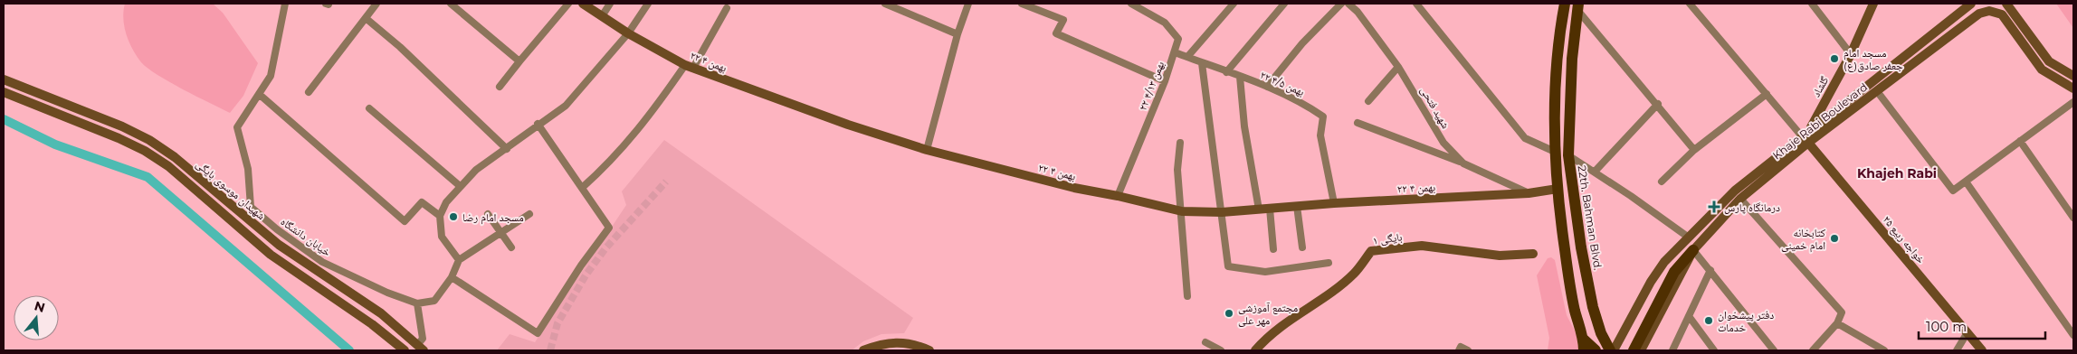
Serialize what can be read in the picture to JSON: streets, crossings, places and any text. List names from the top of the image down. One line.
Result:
{"streets":{"main road":["22th. Bahman Blvd."],"street":["۲۲ بهمن ۴","۲۲ بهمن ۴/۵","۲۲ بهمن ۴/۱۳","گلشاد","شهید فتحی","Khaje Rabi Boulevard","شهیدان موسوی بایگی","خیابان دانشگاه","بایگی ۱","خواجه ربیع ۲۵"]},"crossings":[["۲۲ بهمن ۴","۲۲ بهمن ۴/۵"],["۲۲ بهمن ۴","۲۲ بهمن ۴/۱۳"],["۲۲ بهمن ۴","شهید فتحی"],["۲۲ بهمن ۴/۵","۲۲ بهمن ۴/۱۳"],["گلشاد","Khaje Rabi Boulevard"],["گلشاد","خواجه ربیع ۲۵"],["Khaje Rabi Boulevard","خواجه ربیع ۲۵"]],"districts":["Khajeh Rabi"],"places":{"other":["مسجد امام جعفر صادق(ع)","مسجد امام رضا","کتابخانه امام خمینی","مجتمع آموزشی مهر علی","دفتر پیشخوان خدمات"],"health":["درمانگاه پارس"]},"scale_bar":"100 m","north":"top"}
